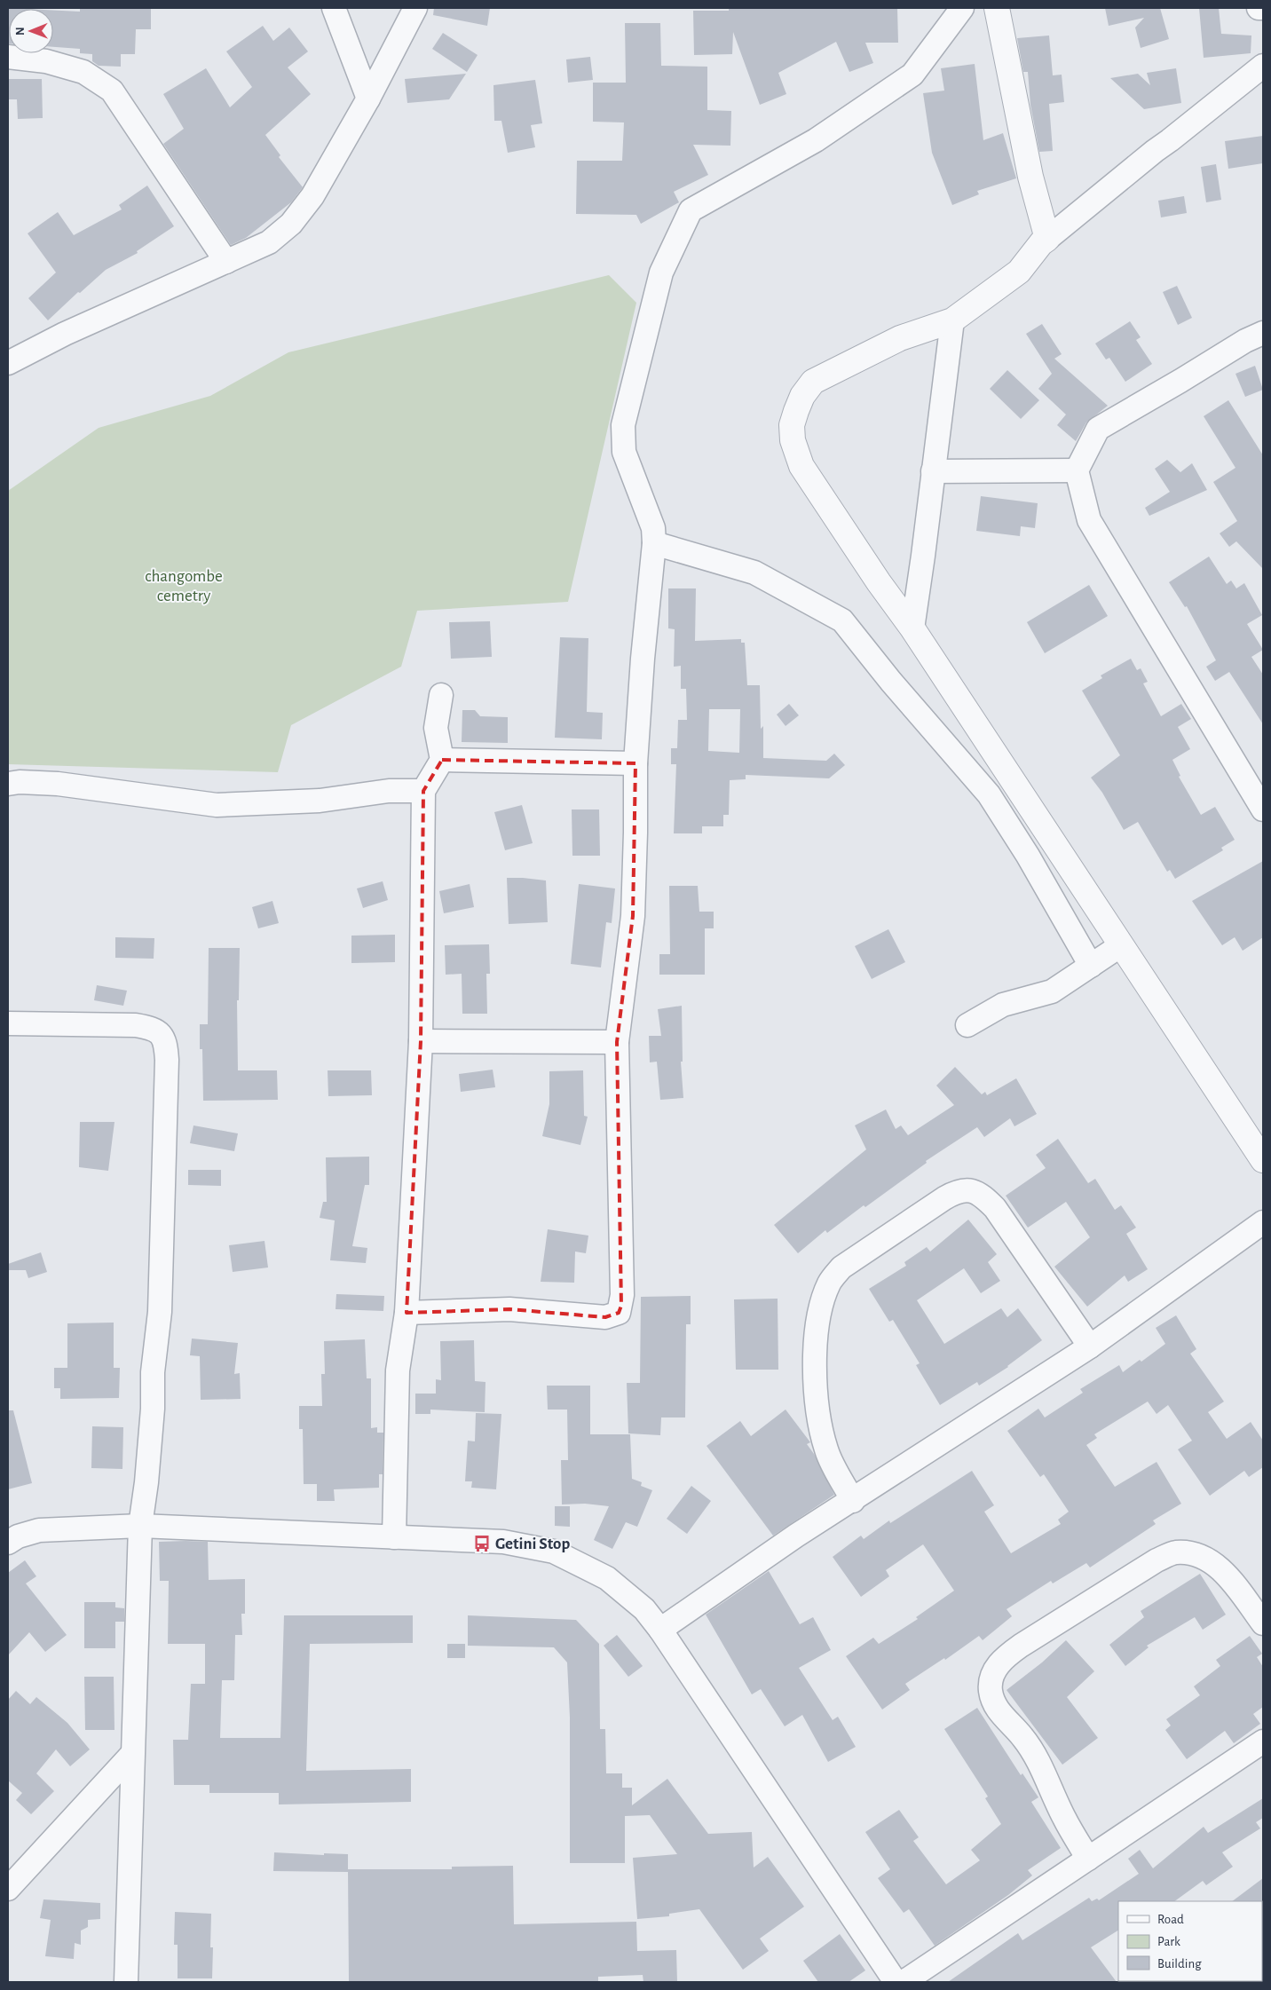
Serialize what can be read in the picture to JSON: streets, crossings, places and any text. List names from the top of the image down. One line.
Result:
{"parks":["changombe cemetry"],"places":{"bus stop":["Getini Stop"]},"legend":["Road","Park","Building"],"north":"left"}
